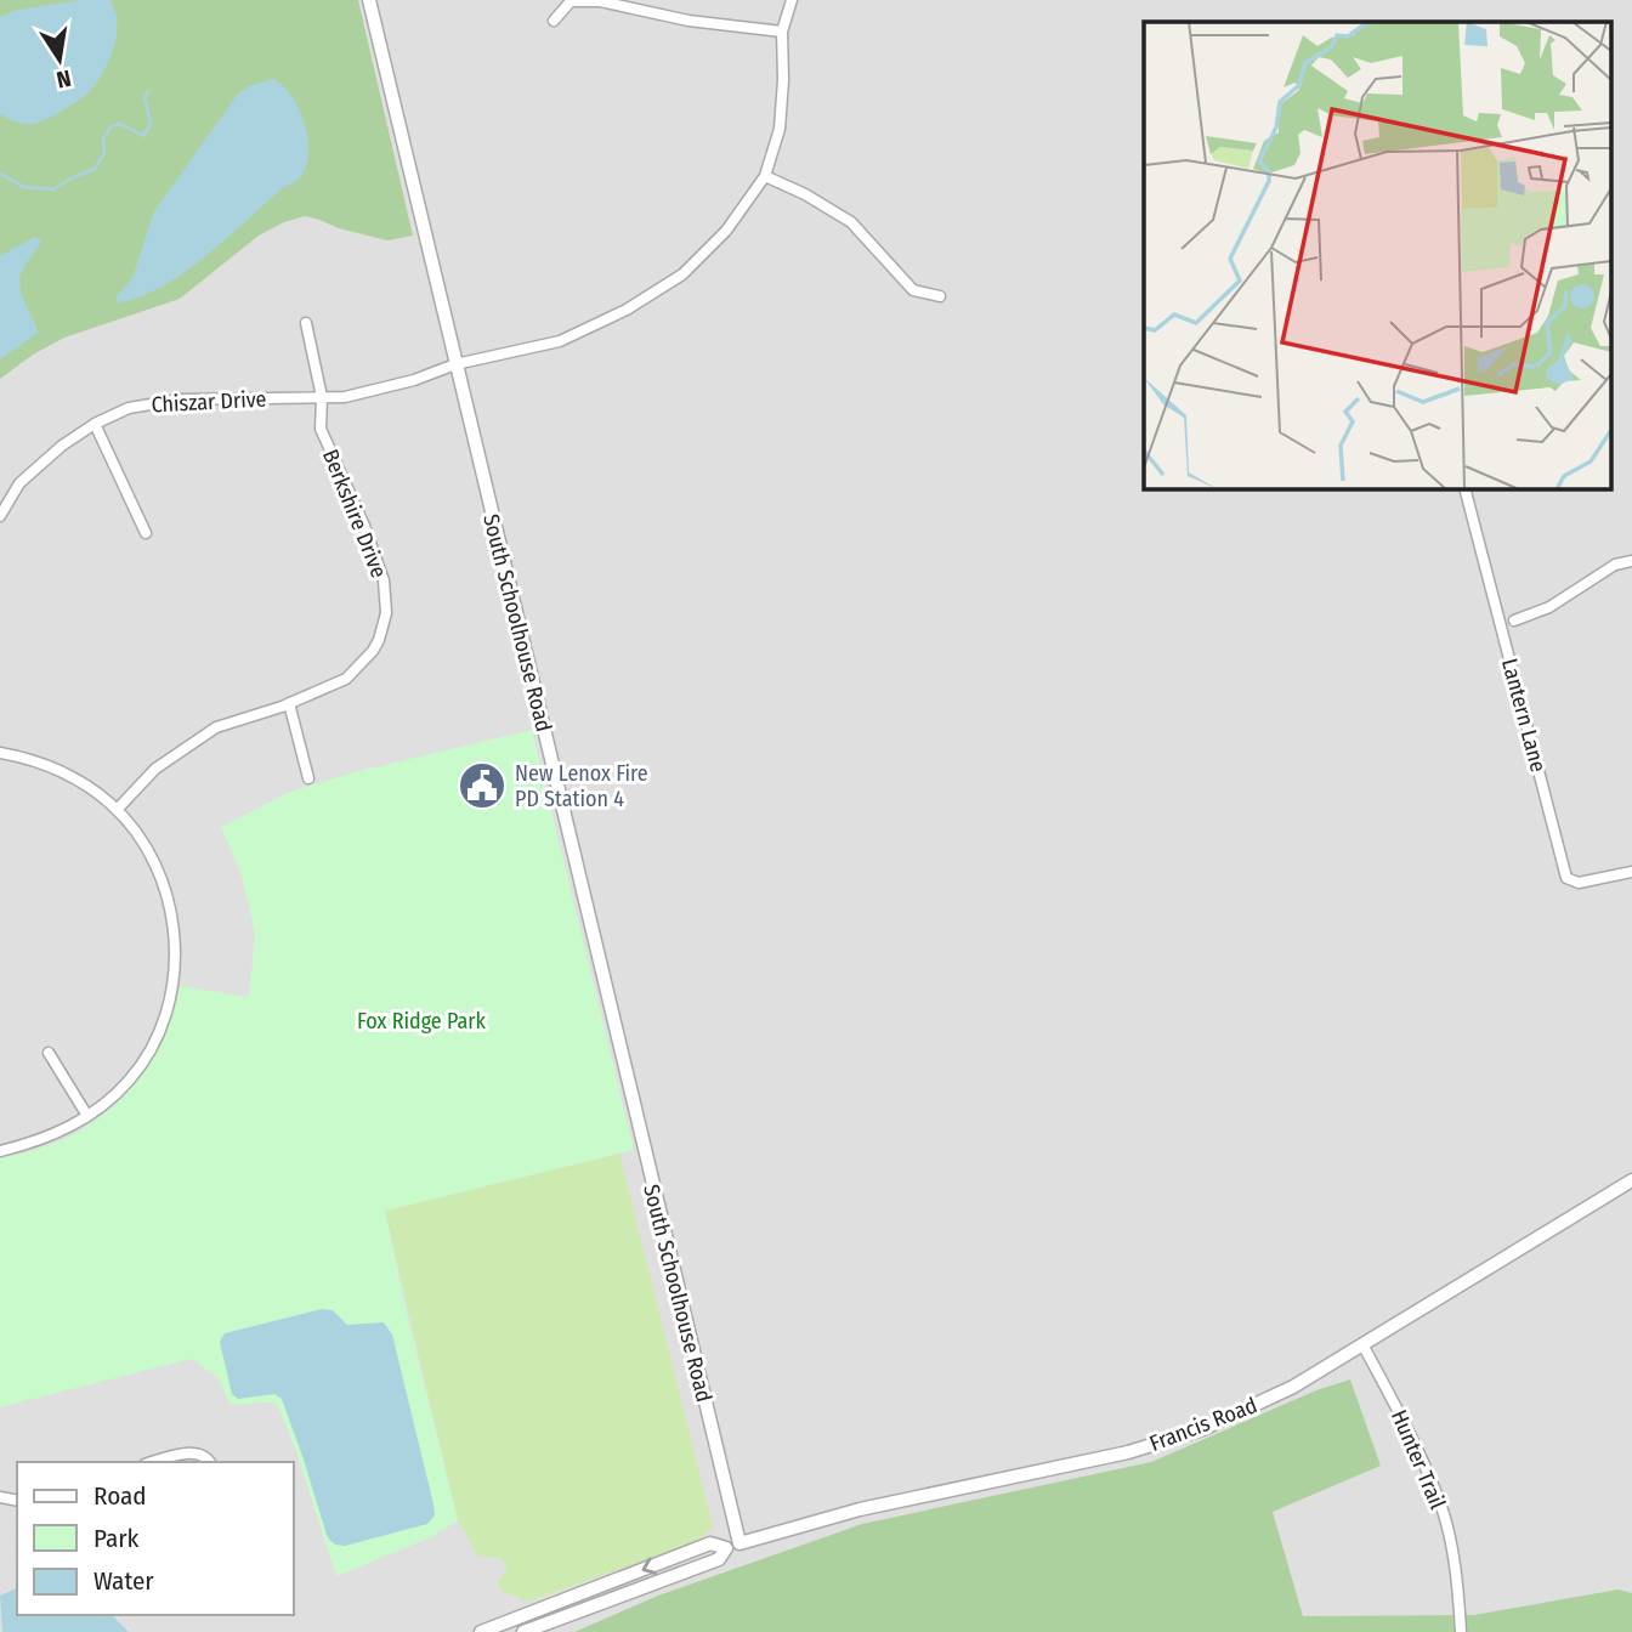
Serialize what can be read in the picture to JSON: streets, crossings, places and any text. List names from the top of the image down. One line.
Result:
{"streets":{"street":["Chiszar Drive","Berkshire Drive","South Schoolhouse Road","Lantern Lane","Francis Road","Hunter Trail"]},"crossings":[["Chiszar Drive","Berkshire Drive"],["Chiszar Drive","South Schoolhouse Road"],["South Schoolhouse Road","Francis Road"],["Francis Road","Hunter Trail"]],"parks":["Fox Ridge Park"],"places":{"public building":["New Lenox Fire PD Station 4"]},"legend":["Road","Park","Water"],"north":"bottom"}
